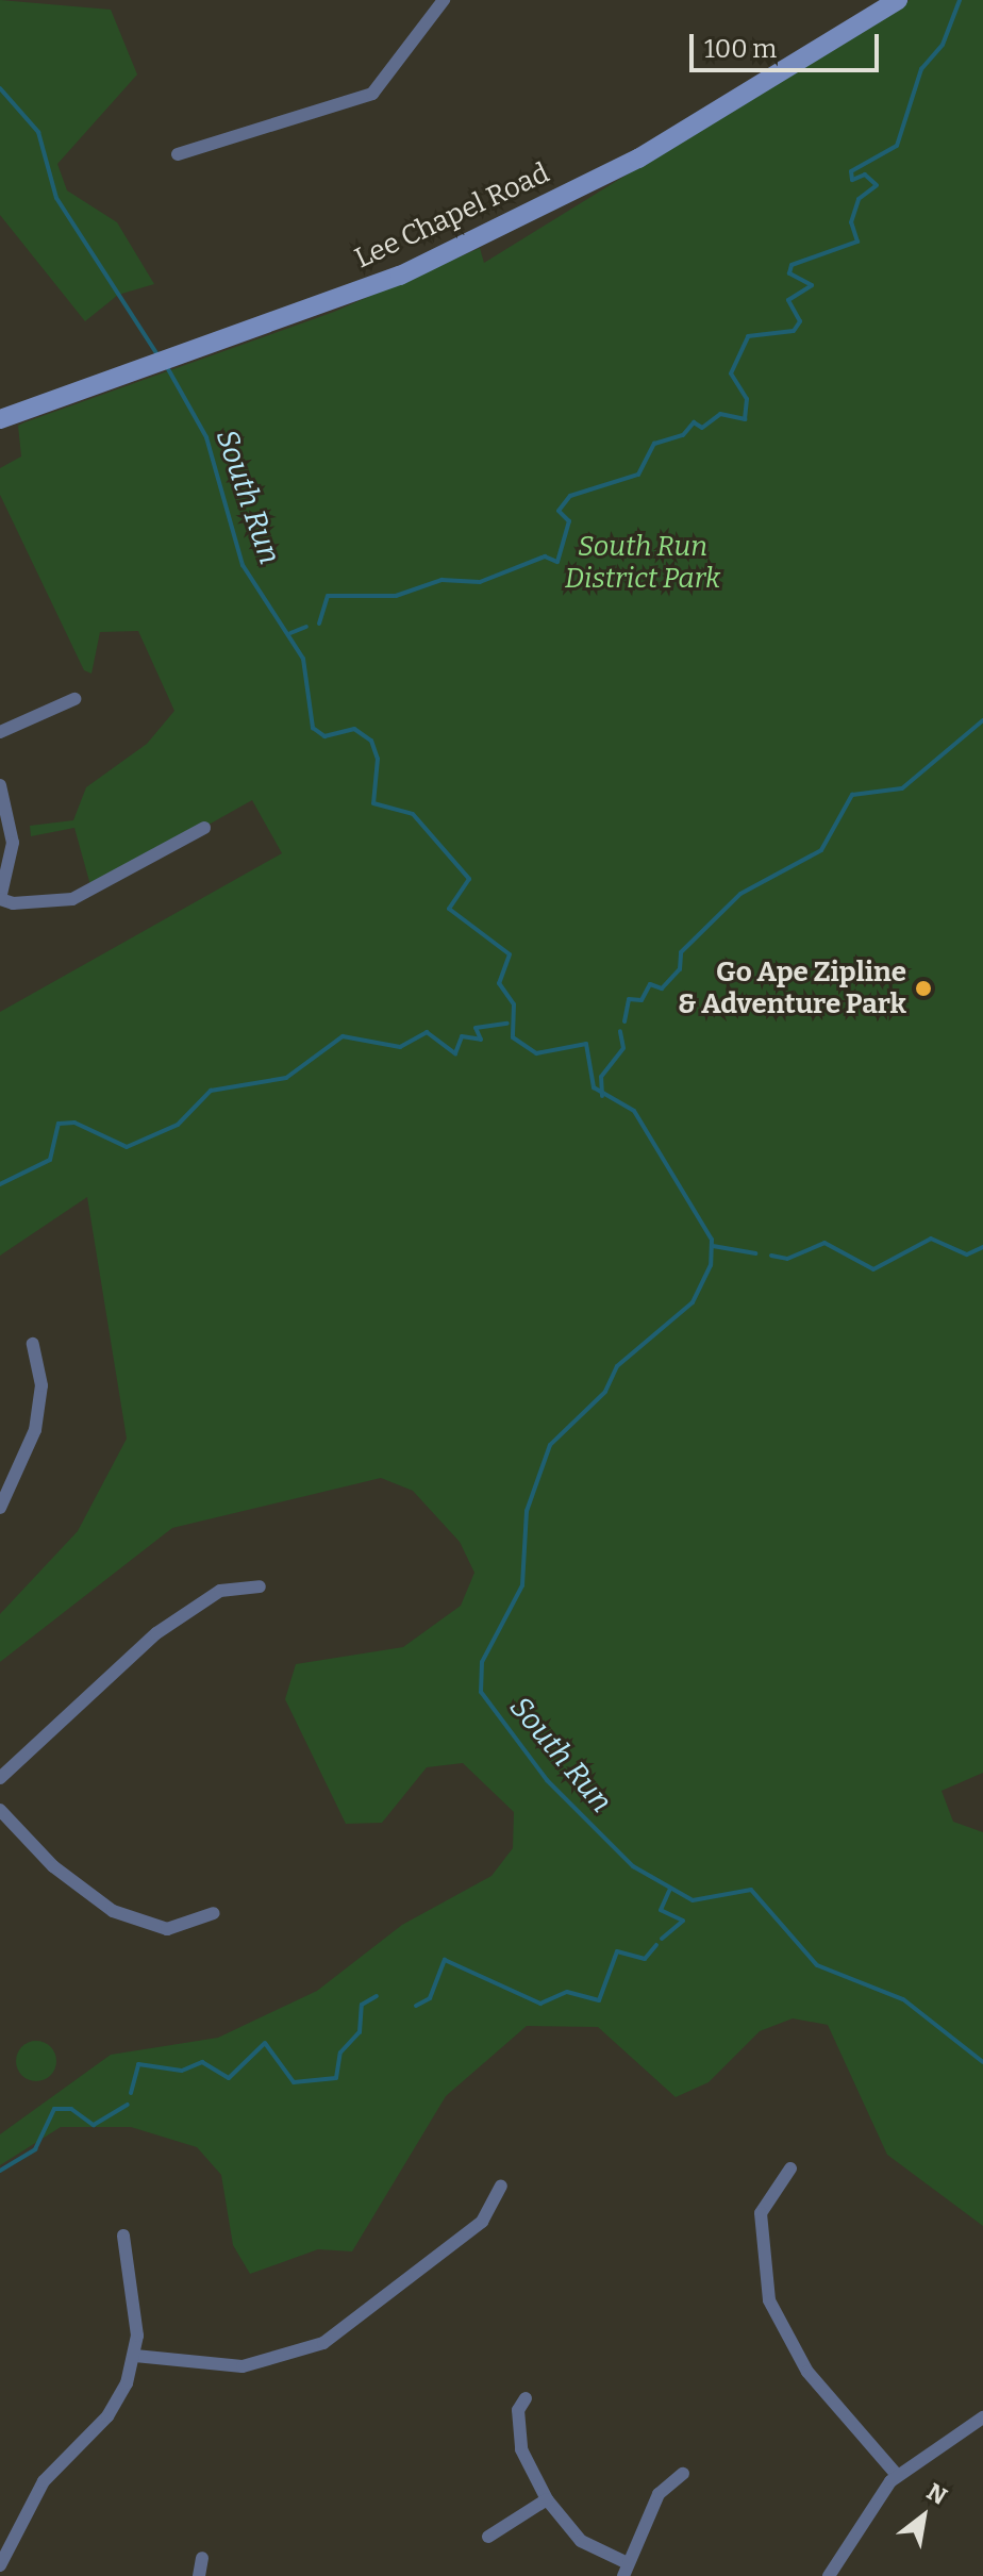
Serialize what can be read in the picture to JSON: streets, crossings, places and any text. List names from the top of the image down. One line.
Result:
{"streets":{"main road":["Lee Chapel Road"]},"water":["South Run"],"parks":["South Run District Park"],"places":["Go Ape Zipline & Adventure Park"],"scale_bar":"100 m","north":"top right"}
